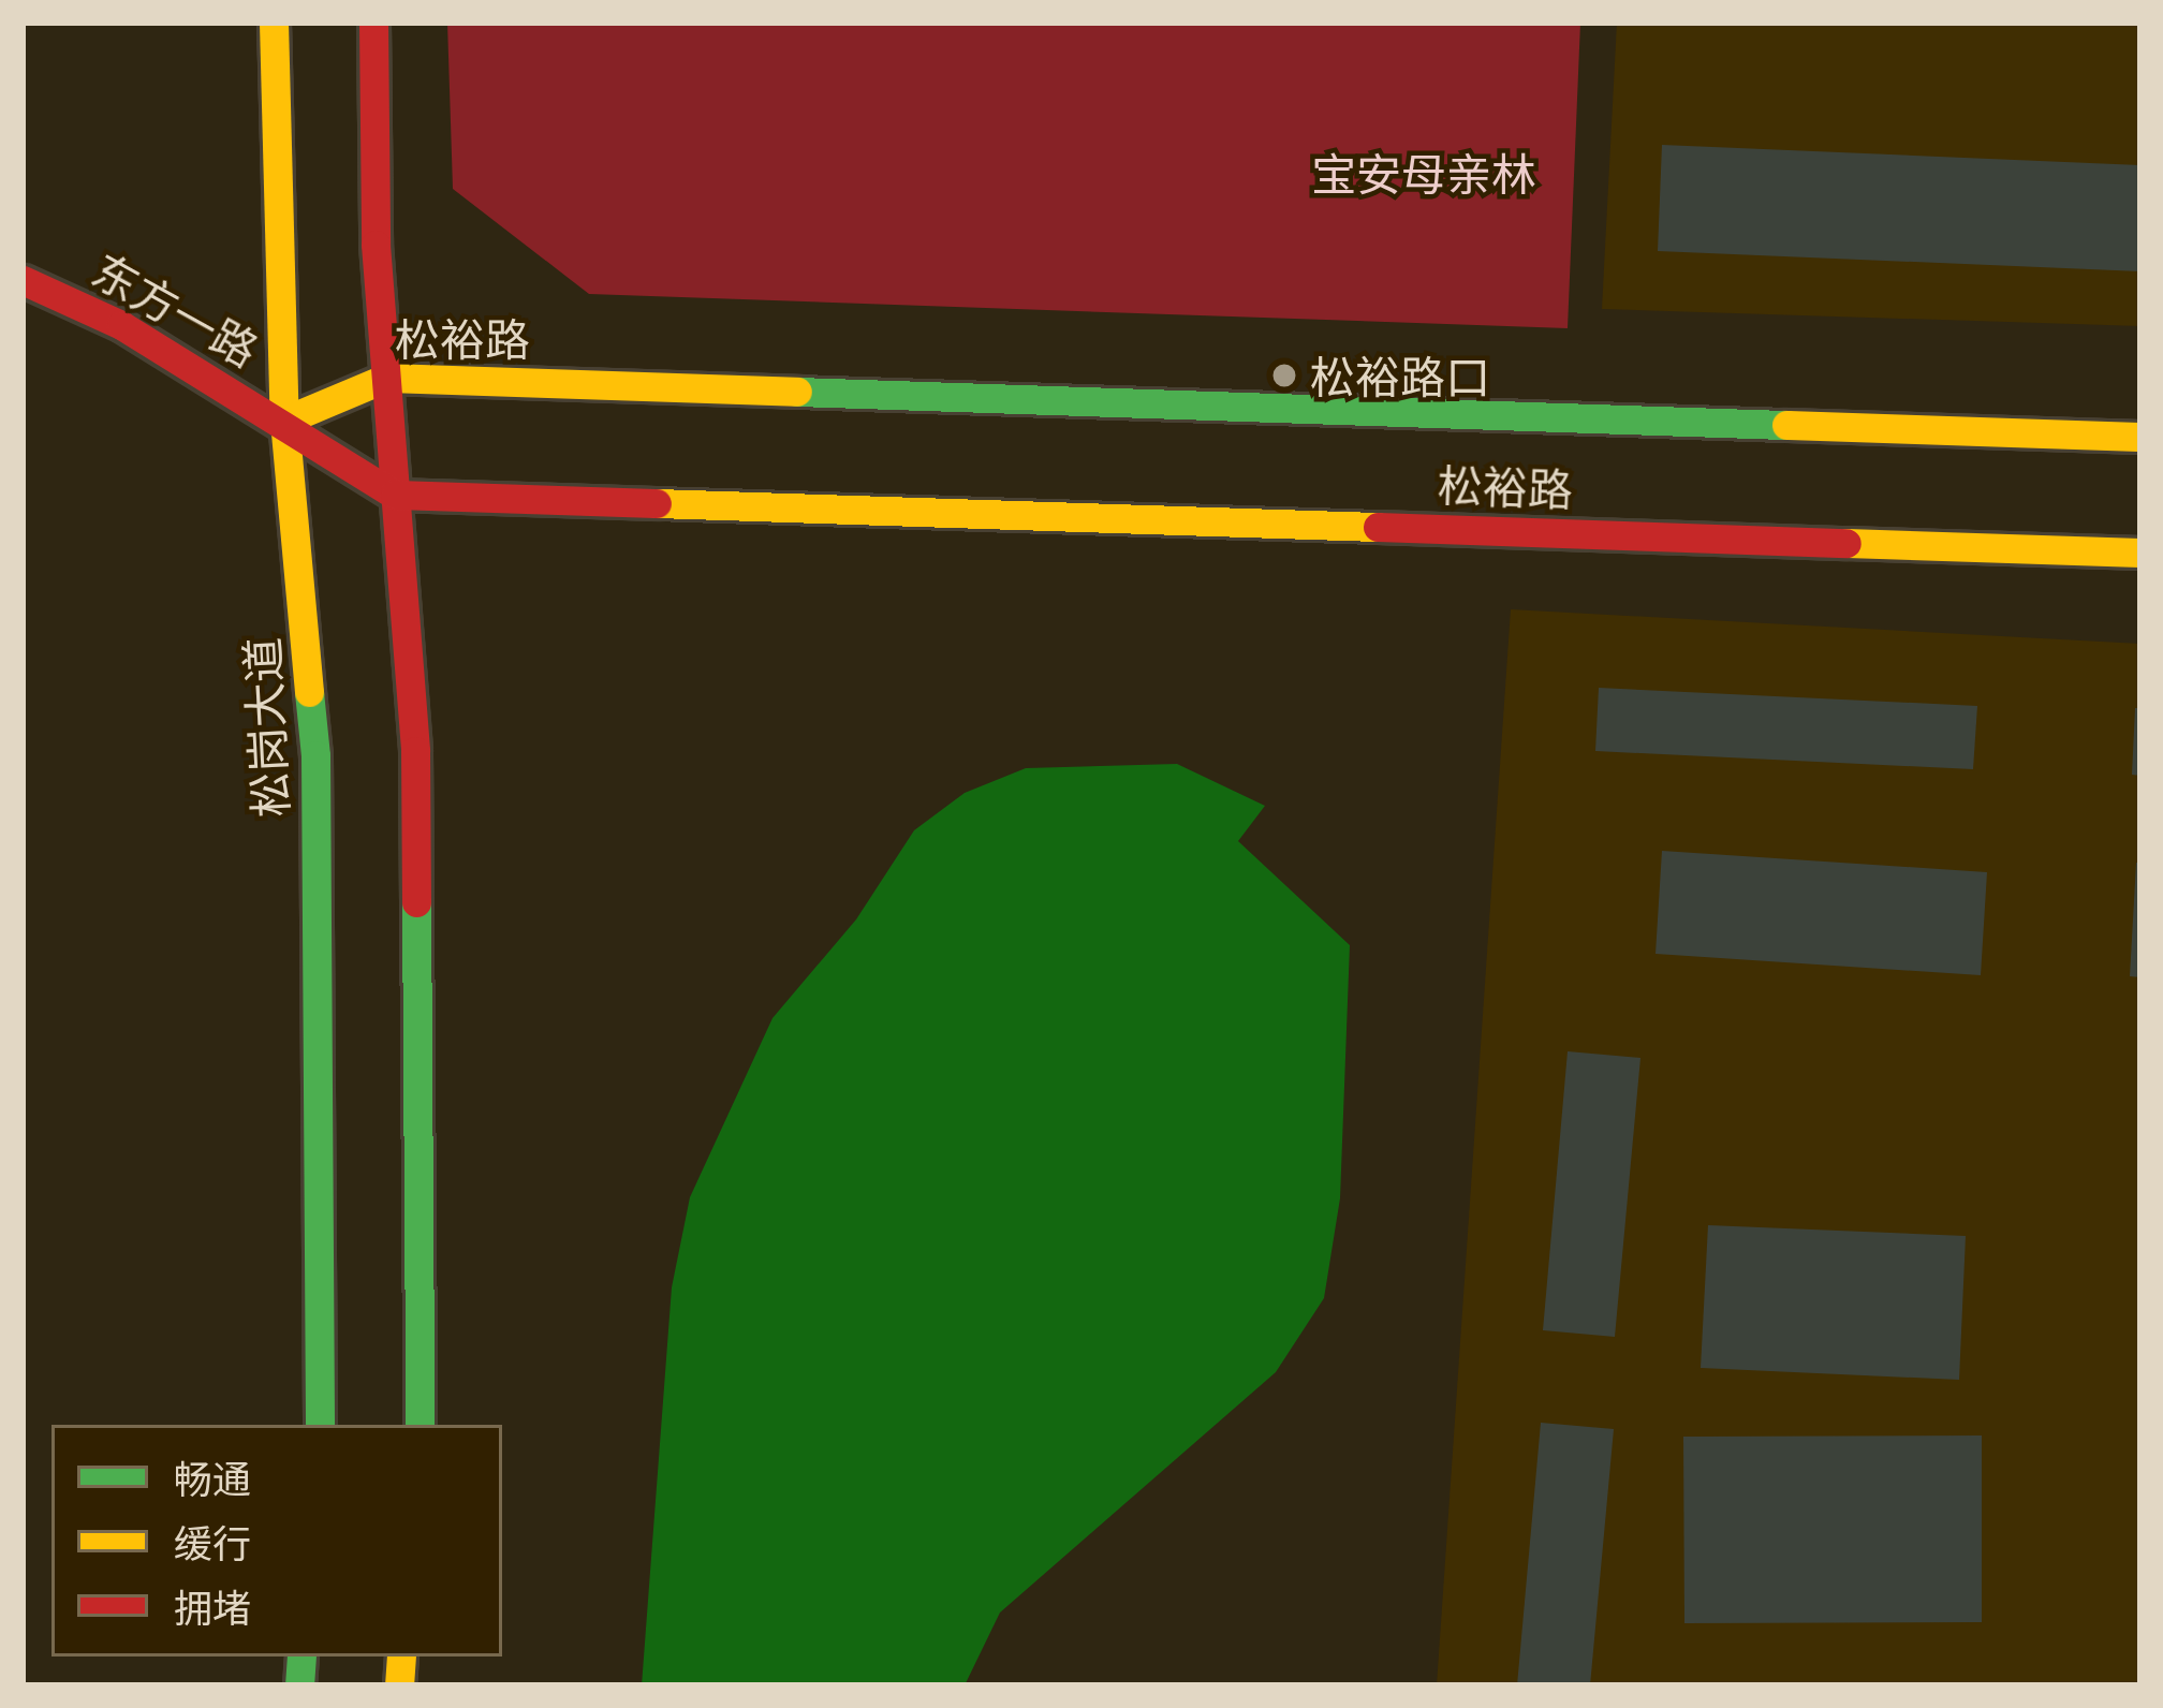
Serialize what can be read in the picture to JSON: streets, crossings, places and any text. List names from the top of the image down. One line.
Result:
{"streets":{"street":["东方一路","松裕路","松岗大道"]},"crossings":[["东方一路","松裕路"],["东方一路","松岗大道"],["松裕路","松岗大道"]],"parks":["宝安母亲林"],"places":["松裕路口"],"legend":["畅通","缓行","拥堵"]}
